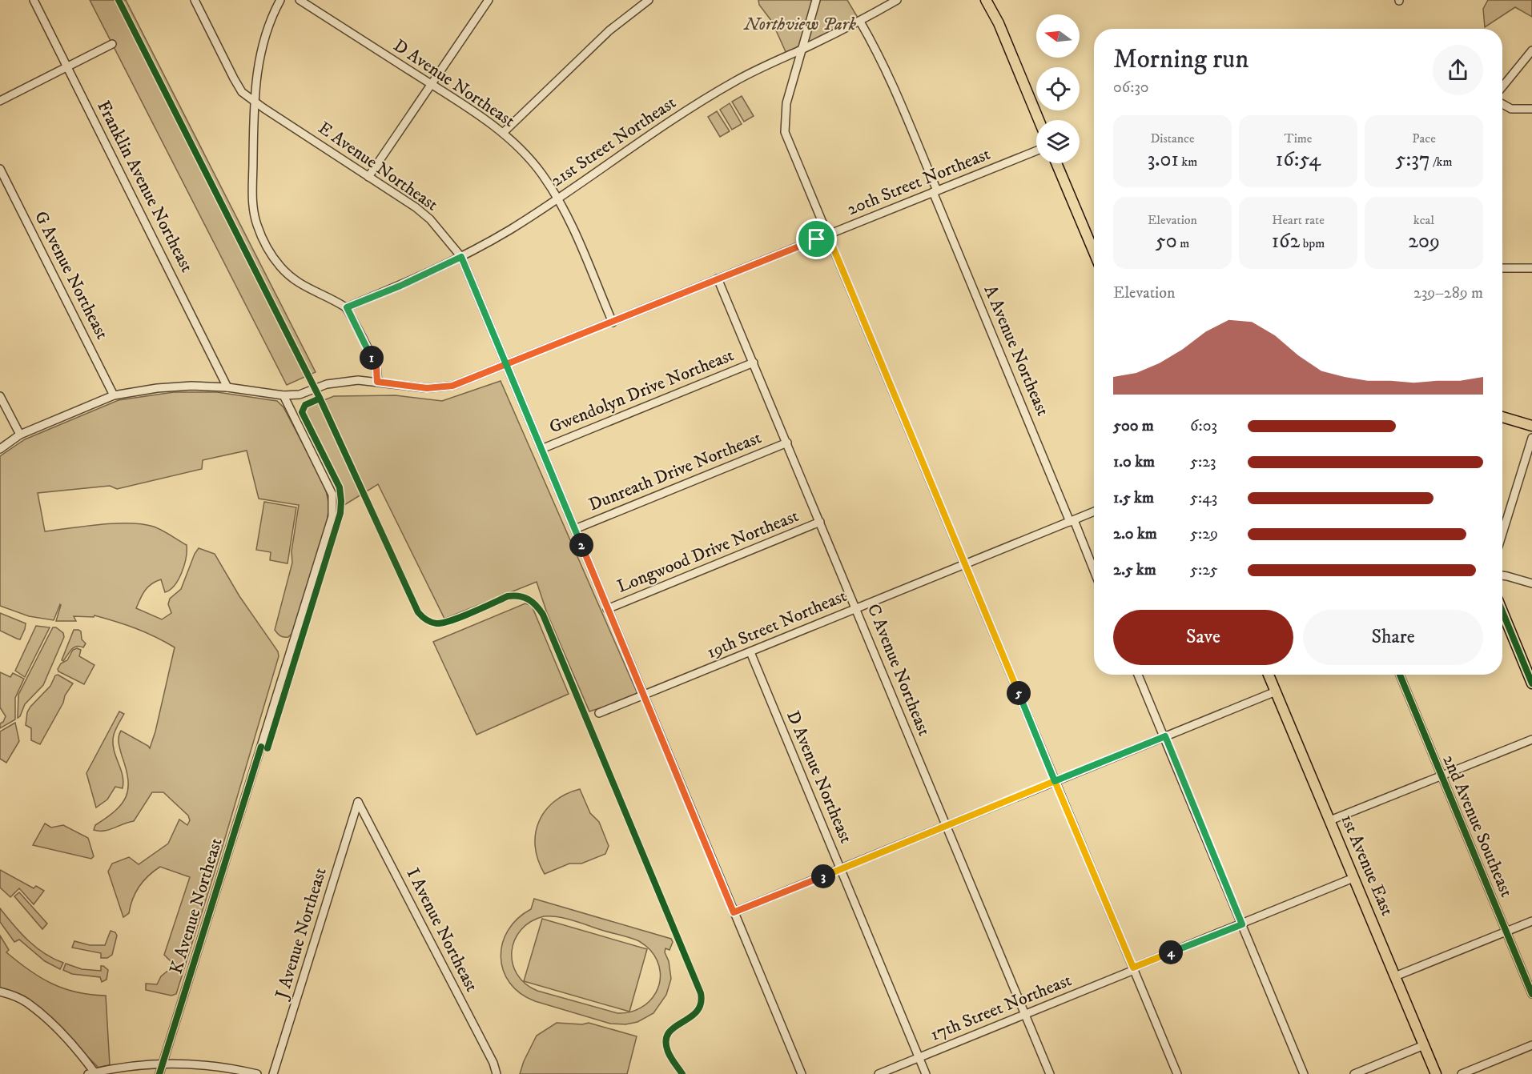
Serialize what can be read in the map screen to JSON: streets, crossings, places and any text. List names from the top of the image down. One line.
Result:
{"streets":{"main road":["1st Avenue East"],"street":["D Avenue Northeast","21st Street Northeast","E Avenue Northeast","20th Street Northeast","Franklin Avenue Northeast","G Avenue Northeast","A Avenue Northeast","Gwendolyn Drive Northeast","Dunreath Drive Northeast","Longwood Drive Northeast","19th Street Northeast","C Avenue Northeast","2nd Avenue Southeast","K Avenue Northeast","I Avenue Northeast","J Avenue Northeast","17th Street Northeast"]},"crossings":[["D Avenue Northeast","21st Street Northeast"],["D Avenue Northeast","20th Street Northeast"],["D Avenue Northeast","19th Street Northeast"],["D Avenue Northeast","17th Street Northeast"],["21st Street Northeast","E Avenue Northeast"],["21st Street Northeast","A Avenue Northeast"],["E Avenue Northeast","20th Street Northeast"],["E Avenue Northeast","Gwendolyn Drive Northeast"],["E Avenue Northeast","Dunreath Drive Northeast"],["E Avenue Northeast","Longwood Drive Northeast"],["E Avenue Northeast","19th Street Northeast"],["20th Street Northeast","Franklin Avenue Northeast"],["20th Street Northeast","G Avenue Northeast"],["20th Street Northeast","A Avenue Northeast"],["20th Street Northeast","C Avenue Northeast"],["20th Street Northeast","K Avenue Northeast"],["A Avenue Northeast","19th Street Northeast"],["Gwendolyn Drive Northeast","C Avenue Northeast"],["Dunreath Drive Northeast","C Avenue Northeast"],["Longwood Drive Northeast","C Avenue Northeast"],["19th Street Northeast","C Avenue Northeast"],["C Avenue Northeast","17th Street Northeast"],["1st Avenue East","17th Street Northeast"],["I Avenue Northeast","J Avenue Northeast"]],"parks":["Northview Park"],"north":"left","page":{"heading":["Morning run","06:30"],"stats":[["Distance","3.01 km"],["Time","16:54"],["Pace","5:37 /km"],["Elevation","50 m"],["Heart rate","162 bpm"],["kcal","209"]],"chart":["Elevation","239–289 m"],"pins":["1","2","5","3","4"],"list":[{"name":"500 m","note":"6:03"},{"name":"1.0 km","note":"5:23"},{"name":"1.5 km","note":"5:43"},{"name":"2.0 km","note":"5:29"},{"name":"2.5 km","note":"5:25"}],"buttons":["Save","Share"]}}
